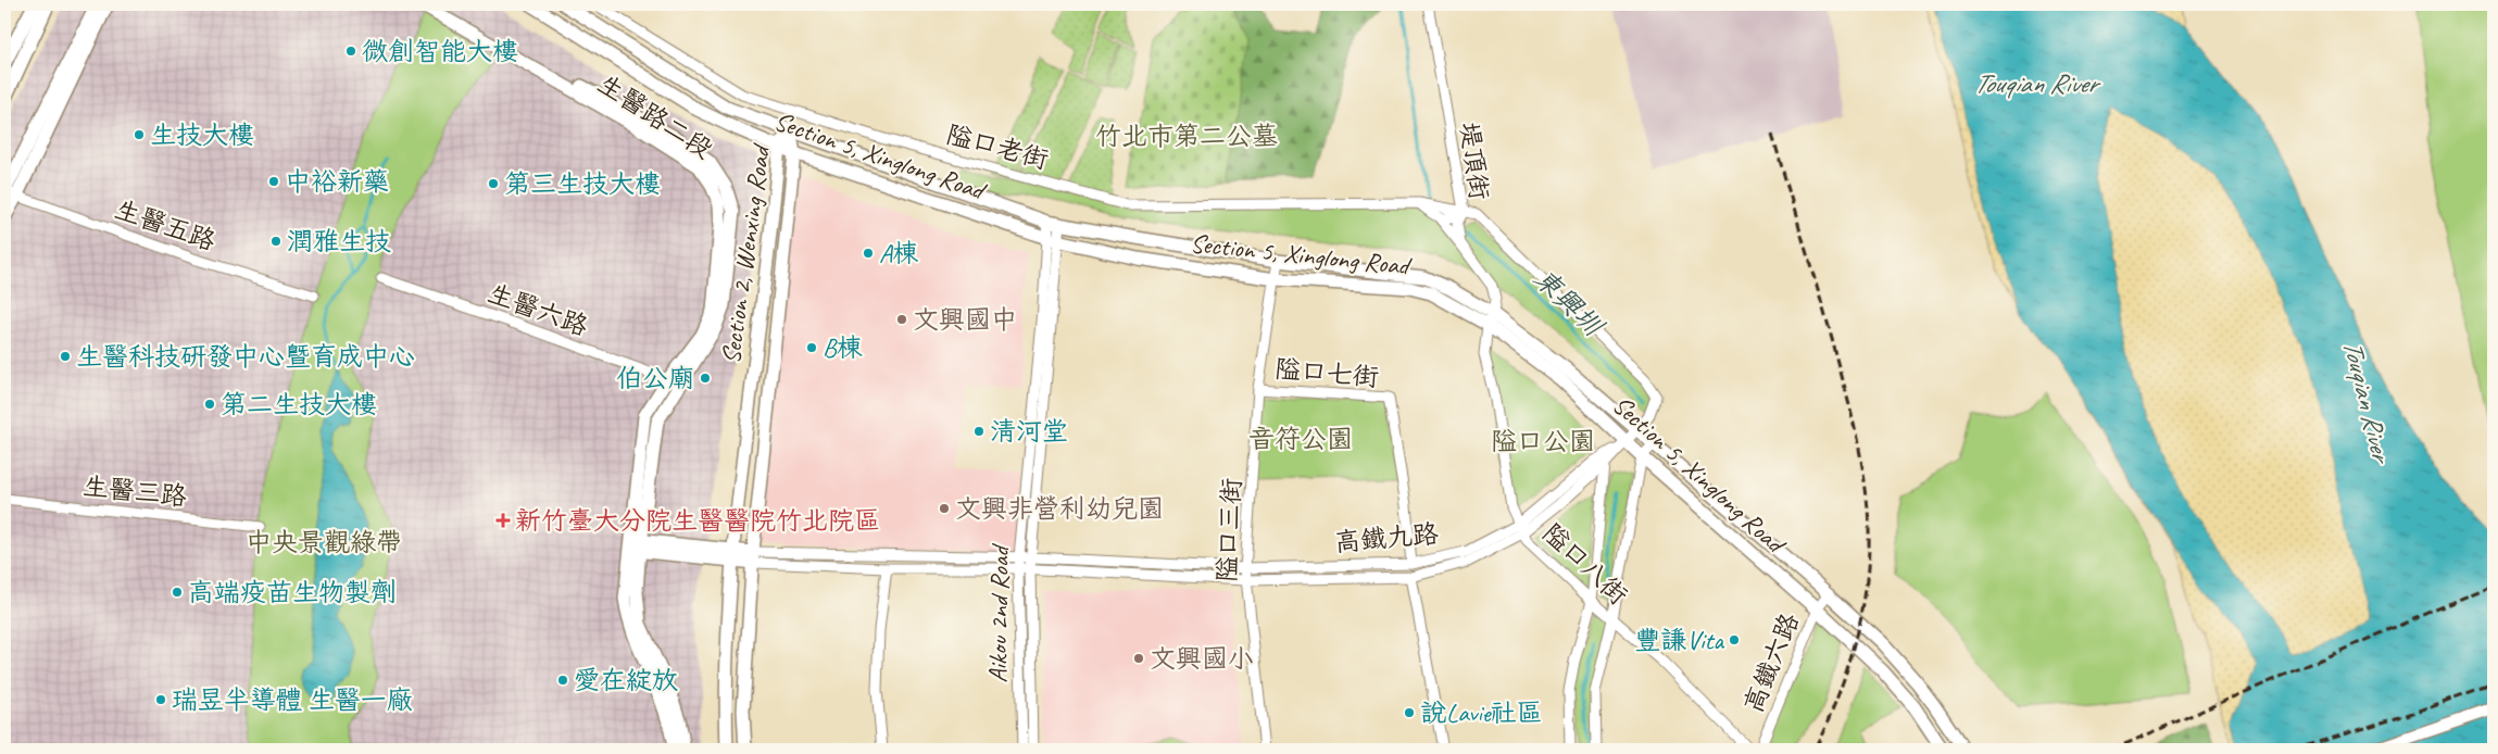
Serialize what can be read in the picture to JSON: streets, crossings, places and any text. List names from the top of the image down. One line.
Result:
{"streets":{"street":["生醫路二段","隘口老街","Section 5, Xinglong Road","堤頂街","生醫五路","Section 2, Wenxing Road","生醫六路","隘口七街","生醫三路","隘口三街","高鐵九路","隘口八街","Aikou 2nd Road","高鐵六路"]},"crossings":[["生醫路二段","生醫六路"],["生醫路二段","高鐵九路"],["隘口老街","Section 5, Xinglong Road"],["隘口老街","堤頂街"],["隘口老街","高鐵九路"],["Section 5, Xinglong Road","Section 2, Wenxing Road"],["Section 5, Xinglong Road","隘口三街"],["Section 5, Xinglong Road","高鐵九路"],["Section 5, Xinglong Road","隘口八街"],["Section 5, Xinglong Road","Aikou 2nd Road"],["Section 5, Xinglong Road","高鐵六路"],["Section 2, Wenxing Road","高鐵九路"],["隘口七街","隘口三街"],["隘口七街","高鐵九路"],["隘口三街","高鐵九路"],["高鐵九路","隘口八街"],["高鐵九路","Aikou 2nd Road"]],"water":["Touqian River","東興圳"],"parks":["竹北市第二公墓","音符公園","隘口公園","中央景觀綠帶"],"places":{"other":["微創智能大樓","生技大樓","中裕新藥","第三生技大樓","潤雅生技","A棟","文興國中","B棟","生醫科技研發中心暨育成中心","伯公廟","第二生技大樓","清河堂","文興非營利幼兒園","高端疫苗生物製劑","豐謙Vita","文興國小","愛在綻放","瑞昱半導體 生醫一廠","說Lavie社區"],"health":["新竹臺大分院生醫醫院竹北院區"]}}
